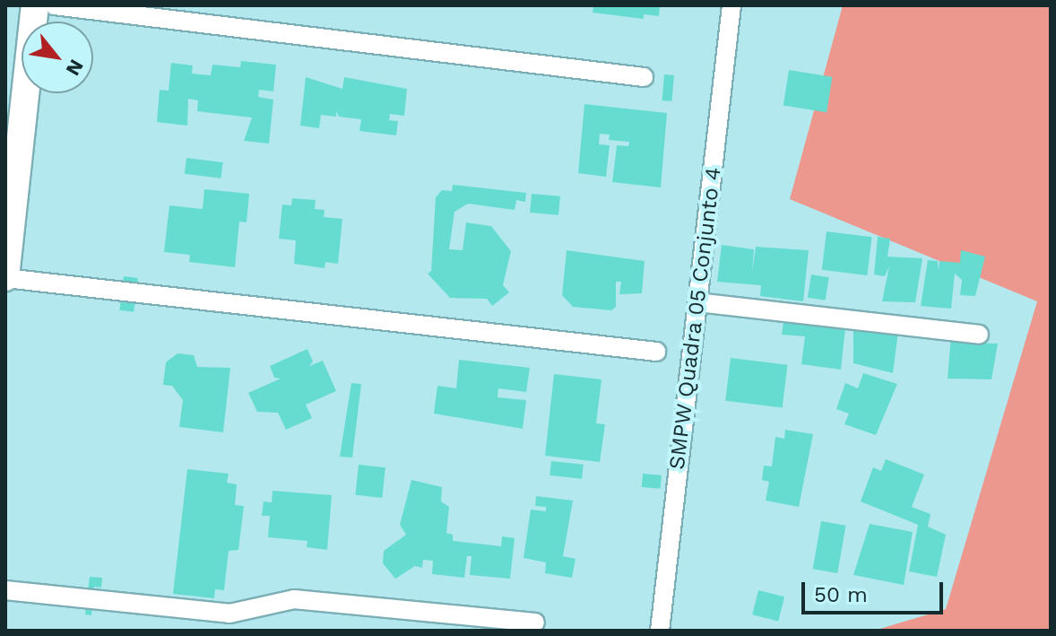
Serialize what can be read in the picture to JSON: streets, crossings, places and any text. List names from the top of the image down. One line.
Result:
{"streets":{"street":["SMPW Quadra 05 Conjunto 4"]},"scale_bar":"50 m","north":"bottom right"}
